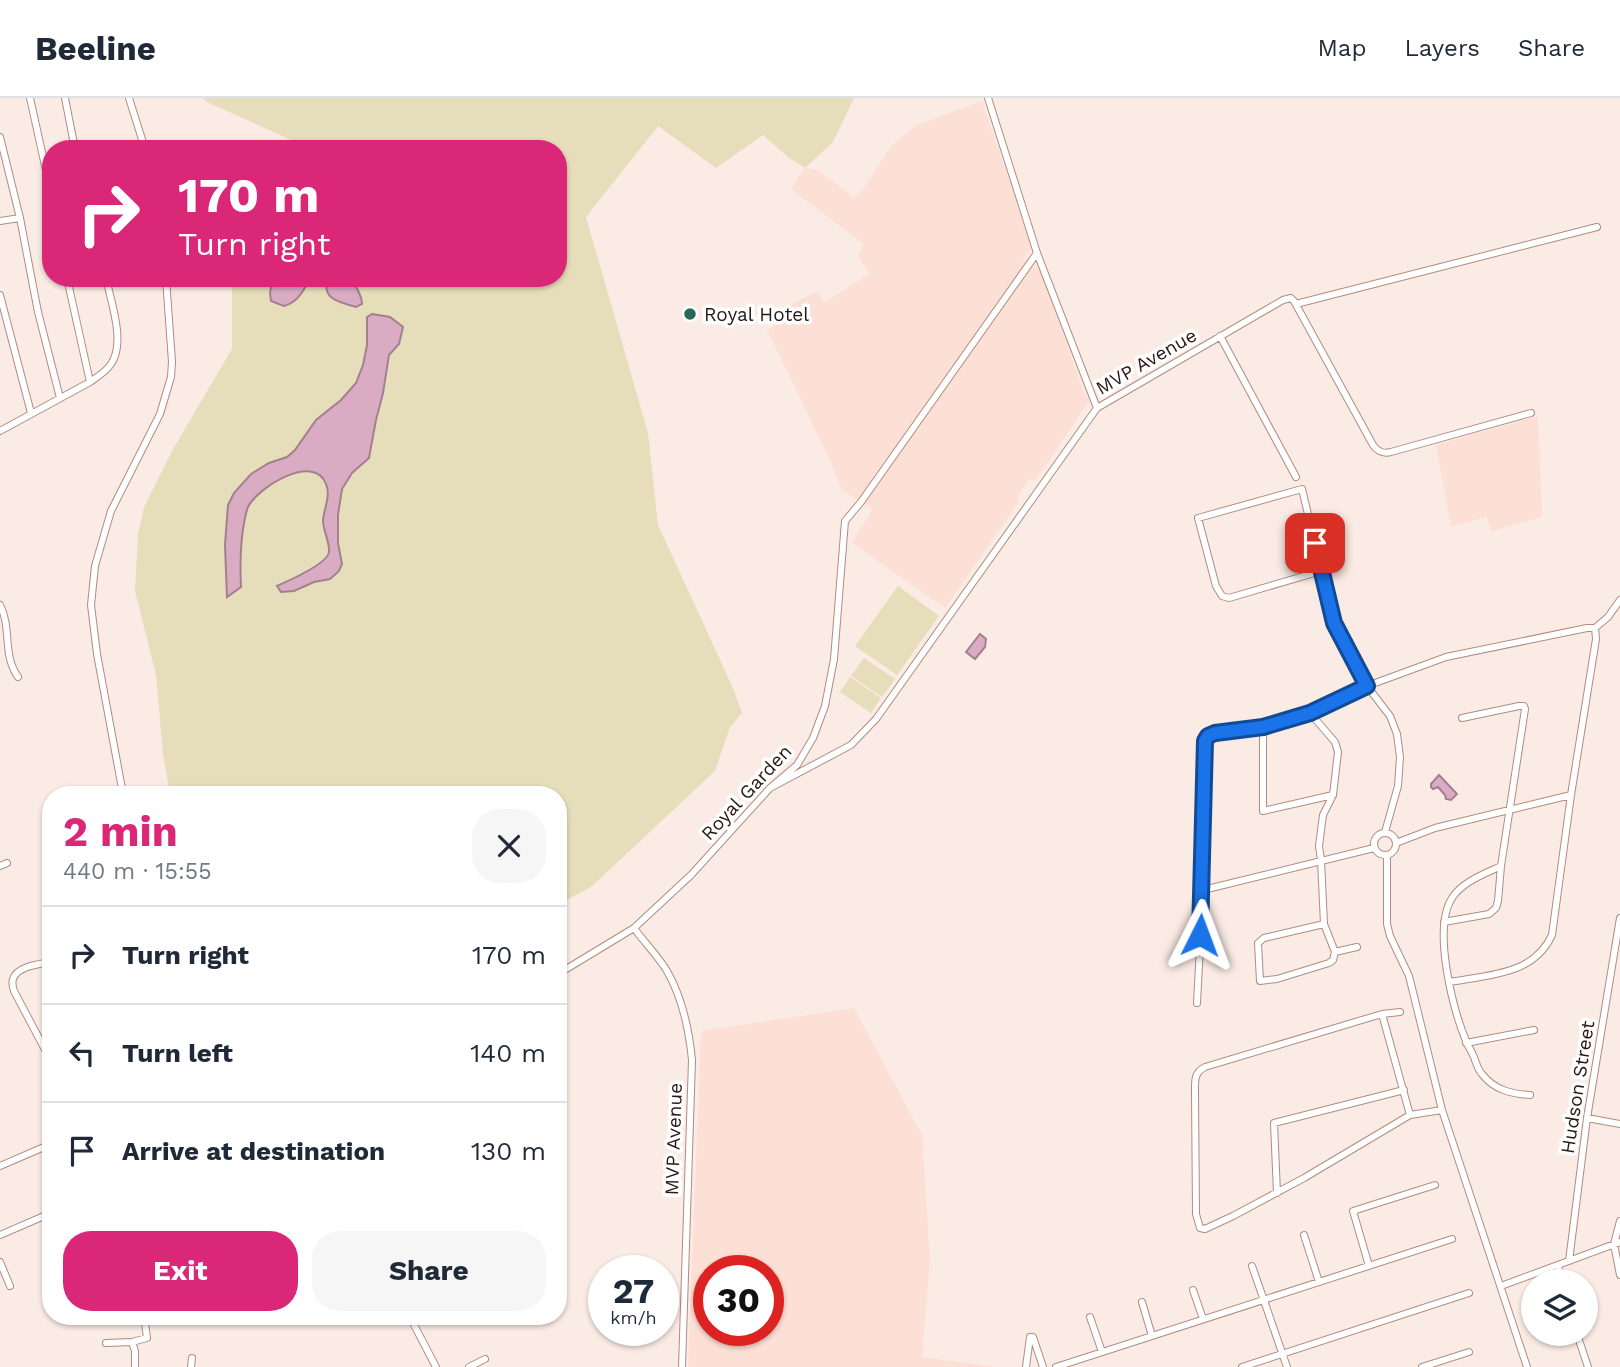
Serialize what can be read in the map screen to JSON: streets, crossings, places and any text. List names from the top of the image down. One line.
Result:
{"streets":{"street":["MVP Avenue","Royal Garden","Hudson Street"]},"crossings":[["MVP Avenue","Royal Garden"]],"places":["Royal Hotel"],"page":{"header":"Beeline","nav":["Map","Layers","Share"],"turn":["170 m","Turn right"],"heading":["2 min","440 m · 15:55"],"list":[{"name":"Turn right","value":"170 m"},{"name":"Turn left","value":"140 m"},{"name":"Arrive at destination","value":"130 m"}],"buttons":["Exit","Share"],"speed":"27 km/h","limit":"30"}}
